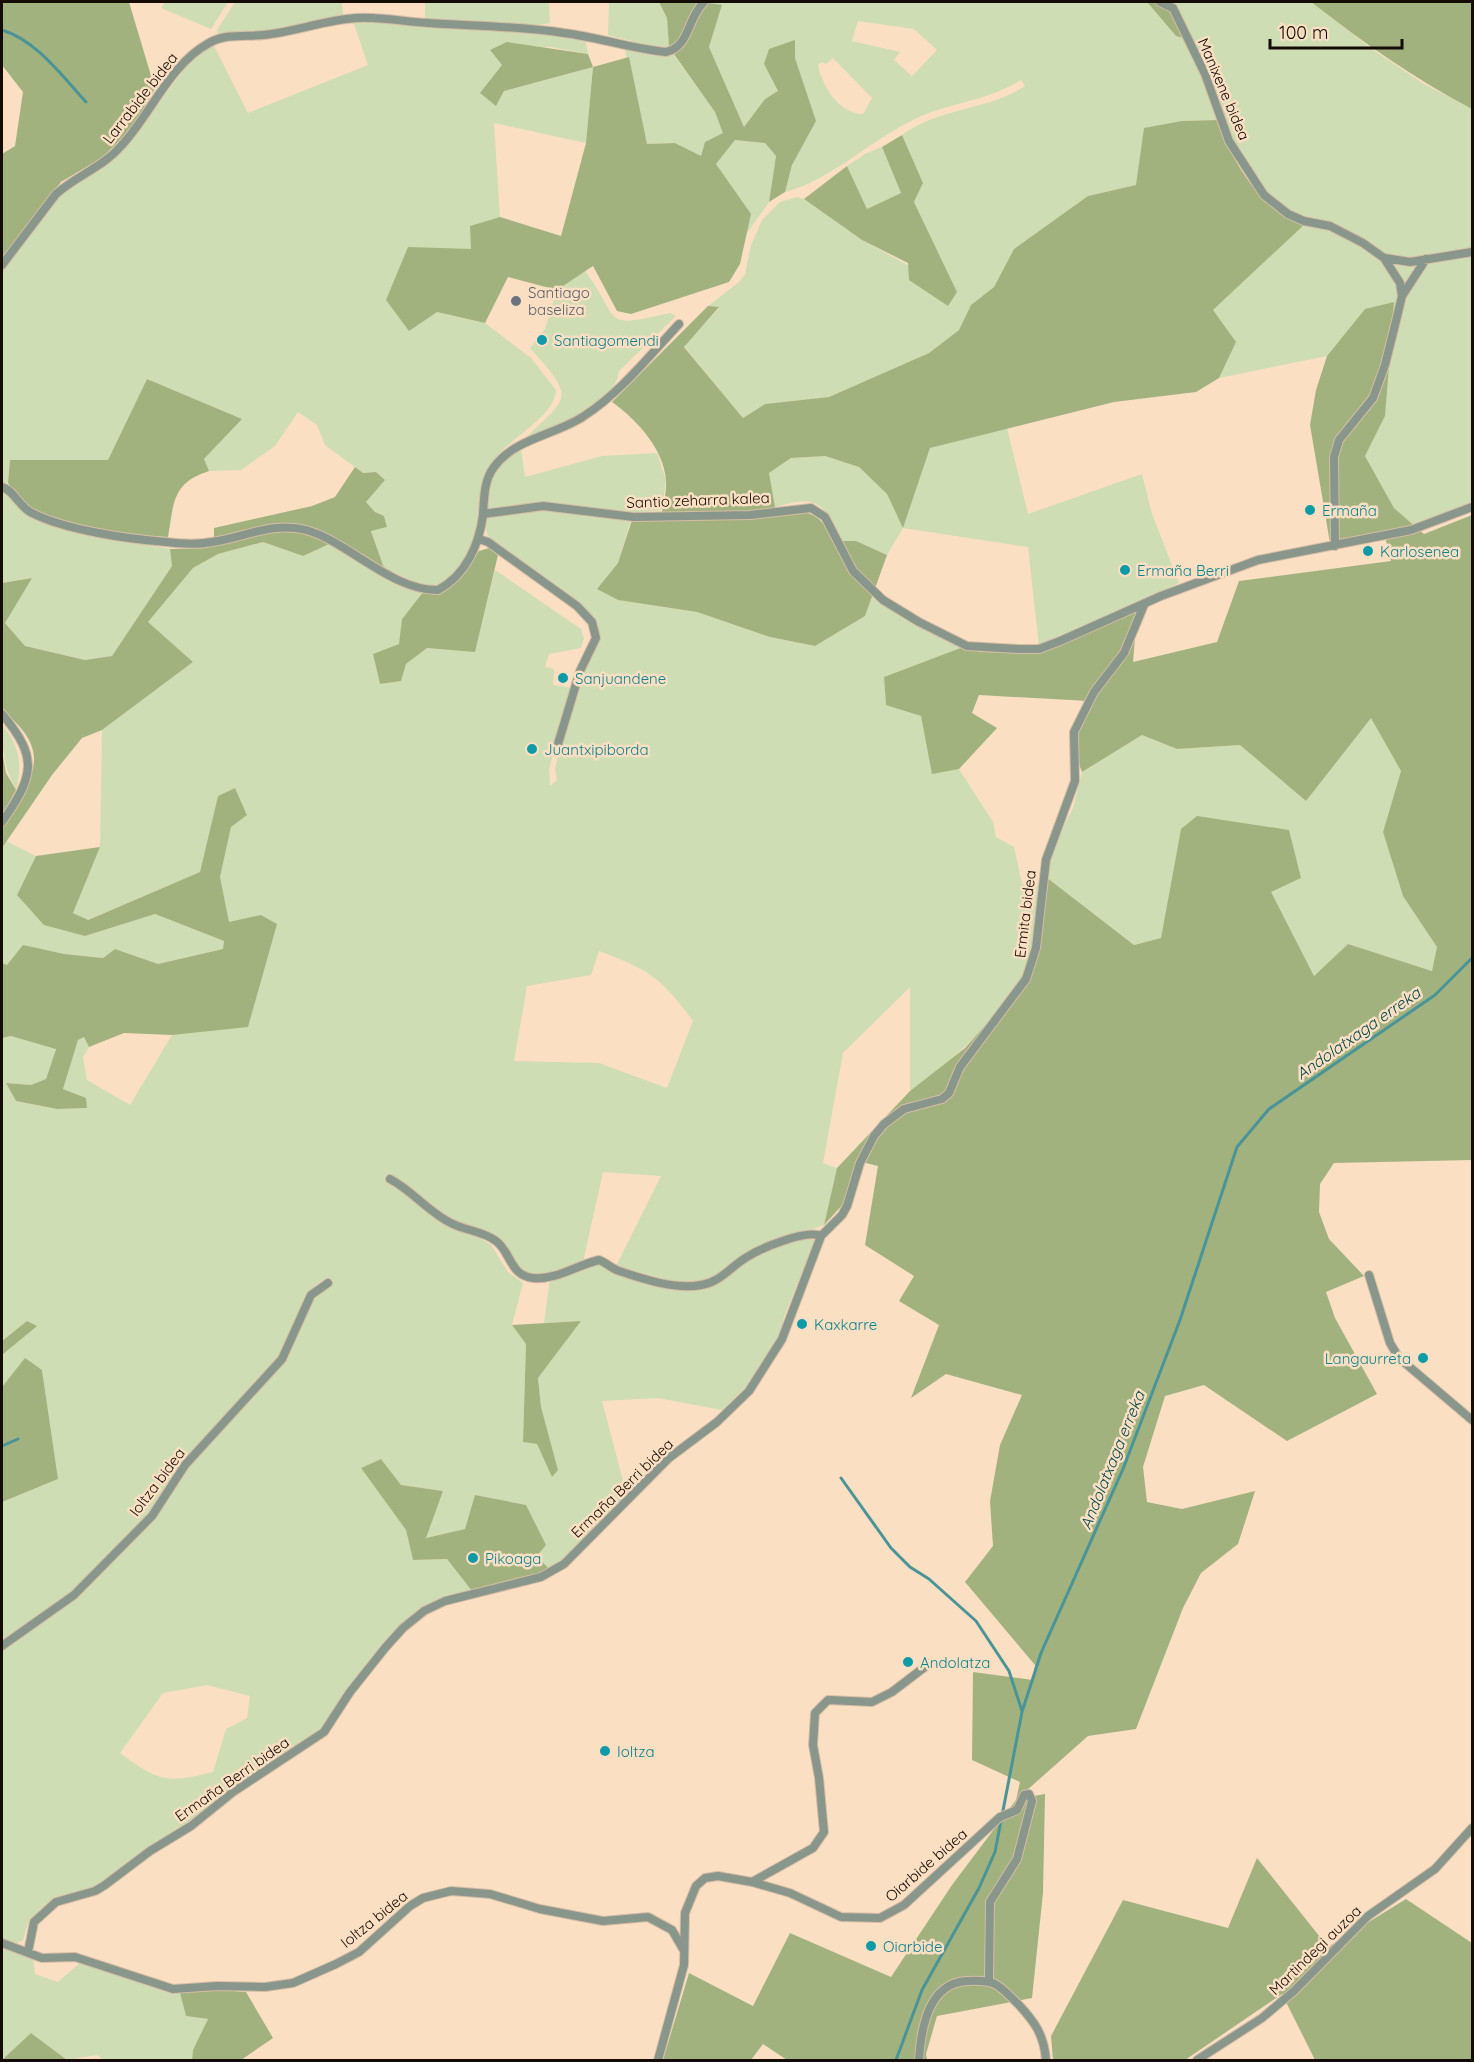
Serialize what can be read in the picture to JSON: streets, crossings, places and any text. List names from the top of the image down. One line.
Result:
{"streets":{"street":["Manixene bidea","Larrabide bidea","Santio zeharra kalea","Ermita bidea","Ioltza bidea","Ermaña Berri bidea","Oiarbide bidea","Martindegi auzoa"]},"crossings":[["Santio zeharra kalea","Ermita bidea"],["Ermita bidea","Ermaña Berri bidea"],["Ioltza bidea","Ermaña Berri bidea"],["Ioltza bidea","Oiarbide bidea"]],"water":["Andolatxaga erreka"],"places":["Santiago baseliza","Santiagomendi","Ermaña","Karlosenea","Ermaña Berri","Sanjuandene","Juantxipiborda","Kaxkarre","Langaurreta","Pikoaga","Andolatza","Ioltza","Oiarbide"],"scale_bar":"100 m"}
